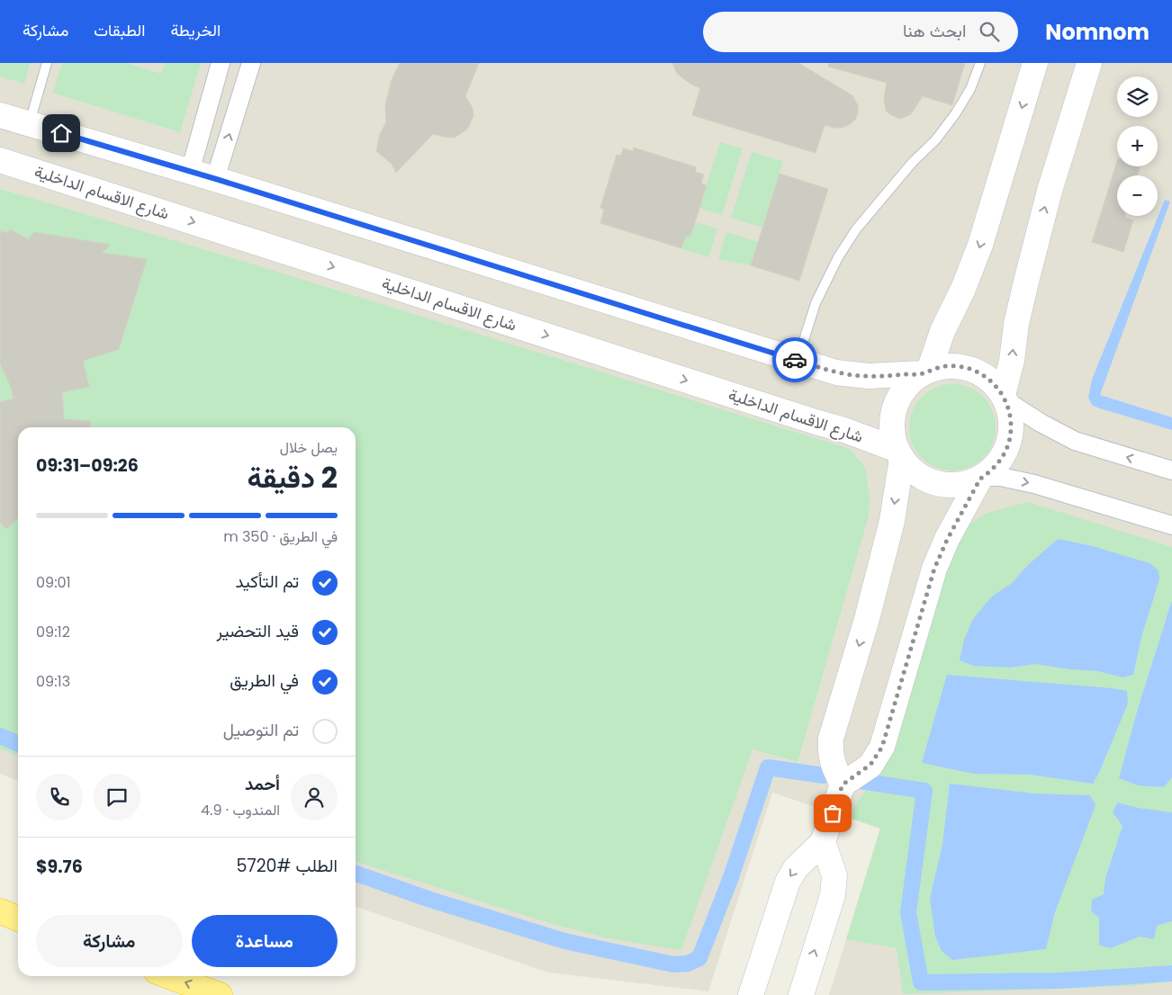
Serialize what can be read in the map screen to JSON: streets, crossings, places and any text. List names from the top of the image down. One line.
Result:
{"streets":{"street":["شارع الاقسام الداخلية"]},"page":{"header":"Nomnom","search":"ابحث هنا","nav":["الخريطة","الطبقات","مشاركة"],"map_buttons":["+","−"],"heading":["2 دقيقة","يصل خلال","09:26–09:31"],"panel":["أحمد","المندوب · 4.9","الطلب #5720","$9.76"],"bar":"في الطريق · 350 m","list":[["تم التأكيد","09:01"],["قيد التحضير","09:12"],["في الطريق","09:13"],"تم التوصيل"],"buttons":["مساعدة","مشاركة"]}}
